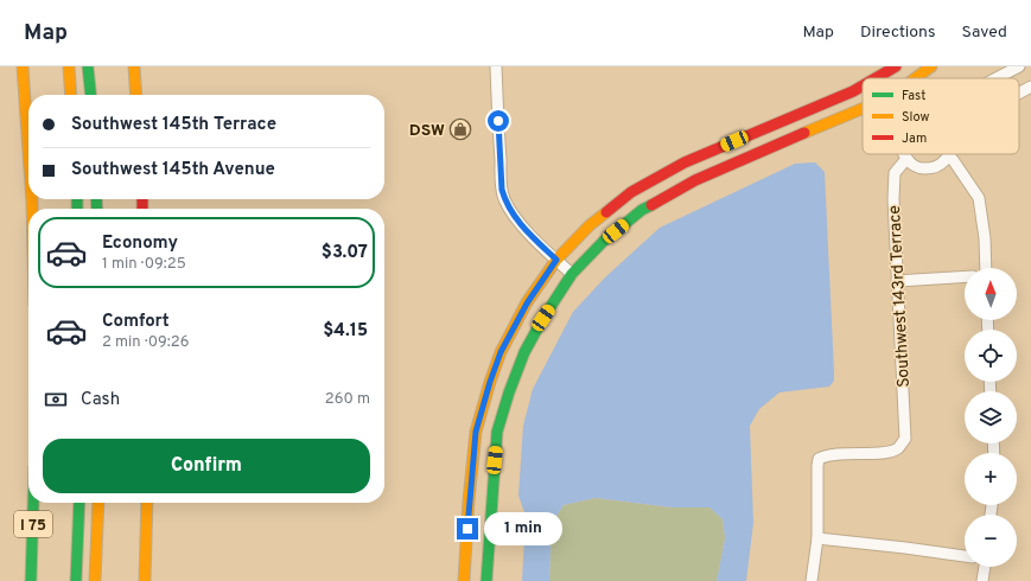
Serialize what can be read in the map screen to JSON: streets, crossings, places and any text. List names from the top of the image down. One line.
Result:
{"streets":{"main road":["I 75"],"street":["Southwest 143rd Terrace"]},"places":{"shop":["DSW"]},"legend":["Fast","Slow","Jam"],"north":"top","page":{"header":"Map","nav":["Map","Directions","Saved"],"banner":["Southwest 145th Terrace","Southwest 145th Avenue"],"list":[{"name":"Economy","note":"1 min · 09:25","value":"$3.07"},{"name":"Comfort","note":"2 min · 09:26","value":"$4.15"}],"map_buttons":["+","−"],"pay":["Cash","260 m"],"buttons":"Confirm","bubble":"1 min"}}
